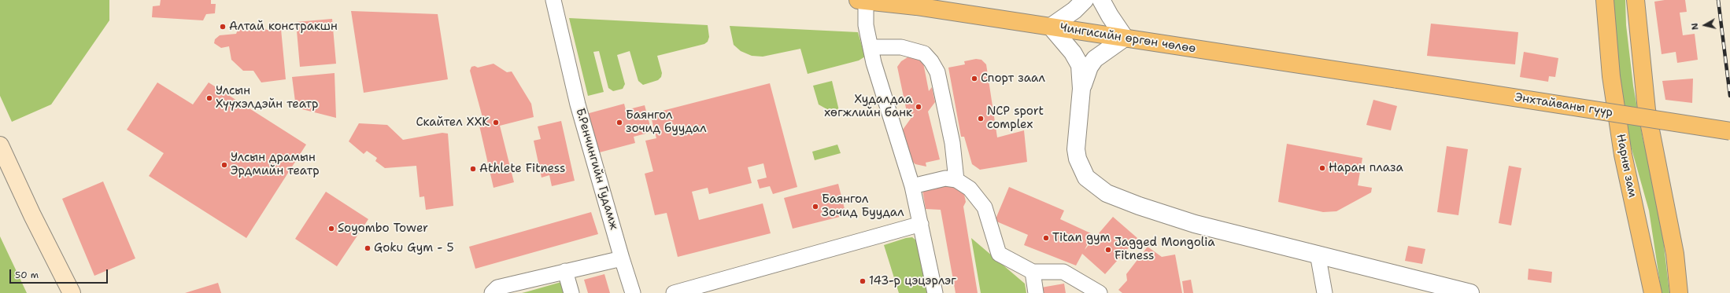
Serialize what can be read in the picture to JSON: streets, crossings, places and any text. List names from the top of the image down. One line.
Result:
{"streets":{"main road":["Чингисийн өргөн чөлөө","Энхтайваны гүүр","Нарны зам"],"street":["Б.Ренчингийн Гудамж"]},"crossings":[["Чингисийн өргөн чөлөө","Энхтайваны гүүр"]],"places":["Алтай констракшн","Спорт заал","Улсын Хүүхэлдэйн театр","Худалдаа хөгжлийн банк","NCP sport complex","Скайтел ХХК","Баянгол зочид буудал","Улсын драмын Эрдмийн театр","Наран плаза","Athlete Fitness","Баянгол Зочид Буудал","Soyombo Tower","Titan gym","Goku Gym - 5","Jagged Mongolia Fitness","143-р цэцэрлэг"],"scale_bar":"50 m","north":"left"}
